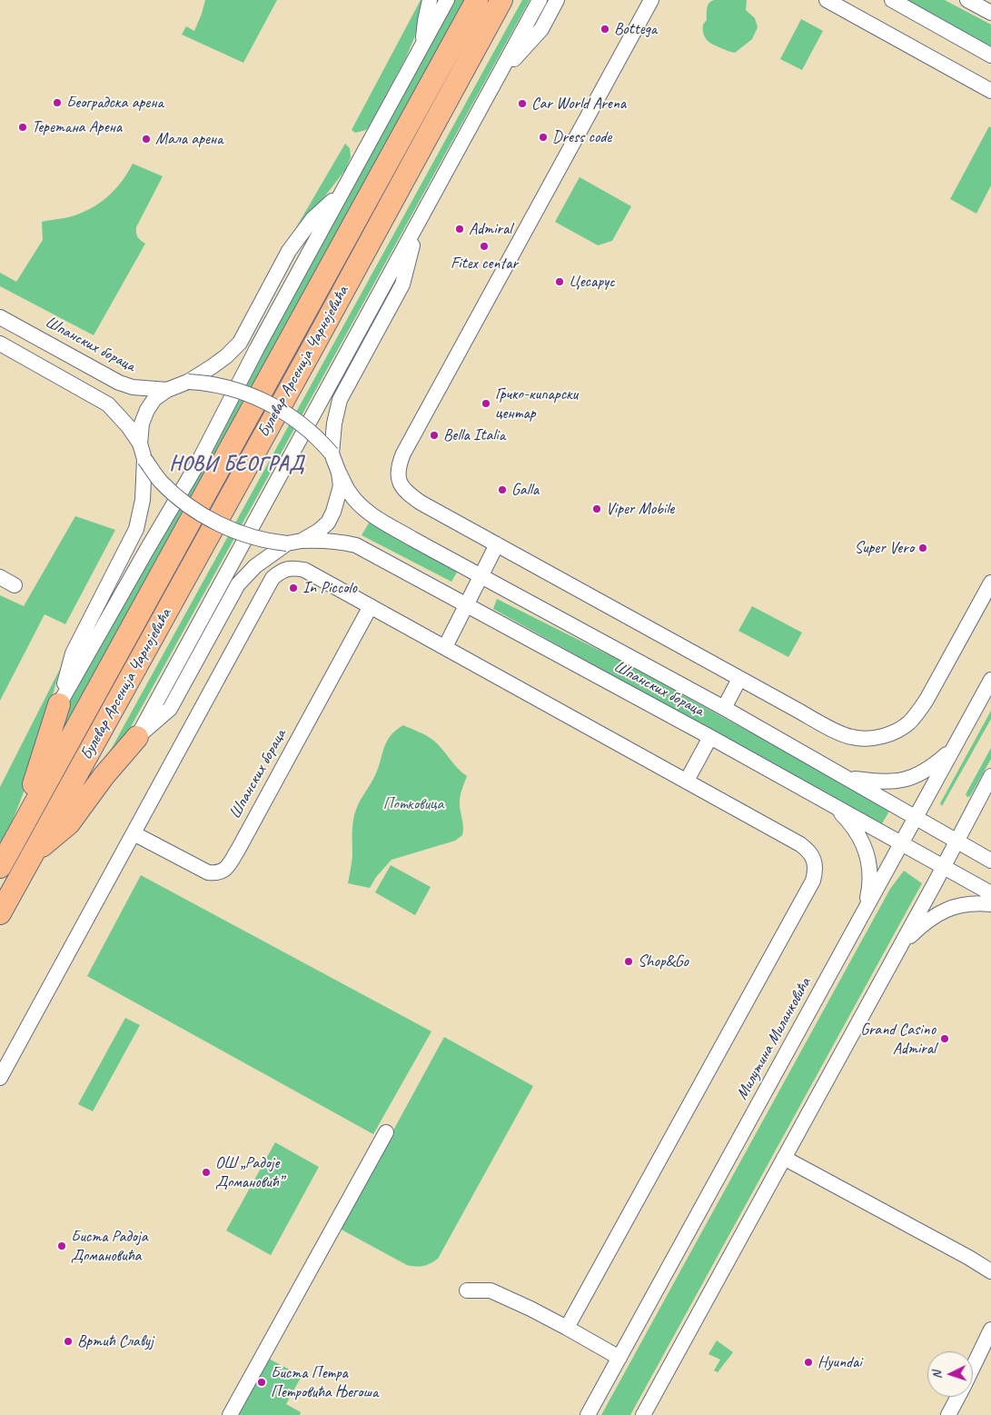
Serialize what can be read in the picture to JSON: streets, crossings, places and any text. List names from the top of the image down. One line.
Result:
{"streets":{"highway":["Булевар Арсенија Чарнојевића"],"street":["Шпанских бораца","Милутина Миланковића"]},"crossings":[["Шпанских бораца","Милутина Миланковића"]],"districts":["НОВИ БЕОГРАД"],"parks":["Потковица"],"places":["Bottega","Београдска арена","Car World Arena","Теретана Арена","Dress code","Мала арена","Admiral","Fitex centar","Цесарус","Грчко-кипарски центар","Bella Italia","Galla","Viper Mobile","Super Vero","In Piccolo","Shop&Go","Grand Casino Admiral","ОШ „Радоје Домановић”","Биста Радоја Домановића","Вртић Славуј","Hyundai","Биста Петра Петровића Његоша"],"north":"left"}
